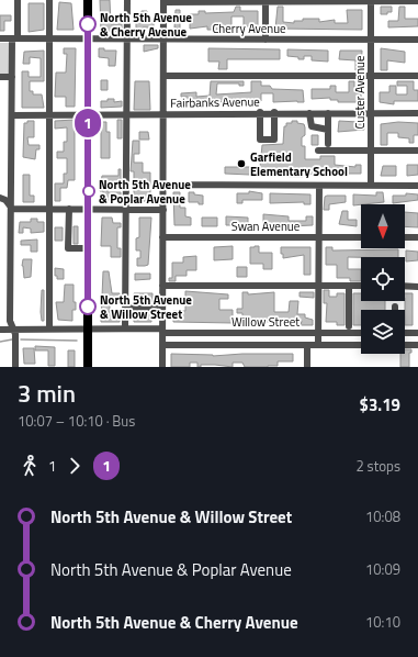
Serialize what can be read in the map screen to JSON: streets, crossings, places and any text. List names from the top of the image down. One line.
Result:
{"streets":{"street":["Cherry Avenue","Custer Avenue","Fairbanks Avenue","Swan Avenue","Willow Street"]},"crossings":[["Cherry Avenue","Custer Avenue"],["Custer Avenue","Fairbanks Avenue"]],"places":["North 5th Avenue & Cherry Avenue","Garfield Elementary School","North 5th Avenue & Poplar Avenue","North 5th Avenue & Willow Street"],"lines":["bus line 1"],"north":"bottom","page":{"on_map":"1","heading":["3 min","10:07 – 10:10 · Bus","$3.19"],"legs":["1","1","2 stops"],"list":[{"name":"North 5th Avenue & Willow Street","value":"10:08"},{"name":"North 5th Avenue & Poplar Avenue","value":"10:09"},{"name":"North 5th Avenue & Cherry Avenue","value":"10:10"}]}}
